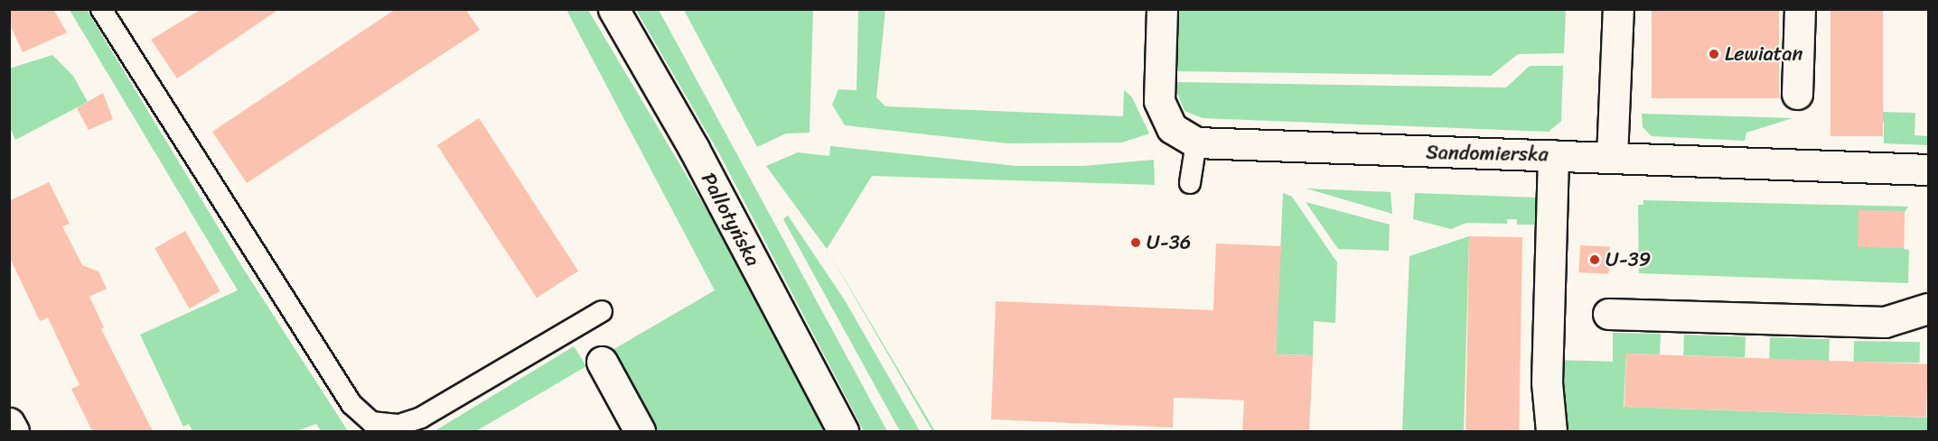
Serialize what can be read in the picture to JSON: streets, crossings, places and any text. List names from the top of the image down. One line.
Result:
{"streets":{"street":["Sandomierska","Pallotyńska"]},"places":["Lewiatan","U-36","U-39"]}
